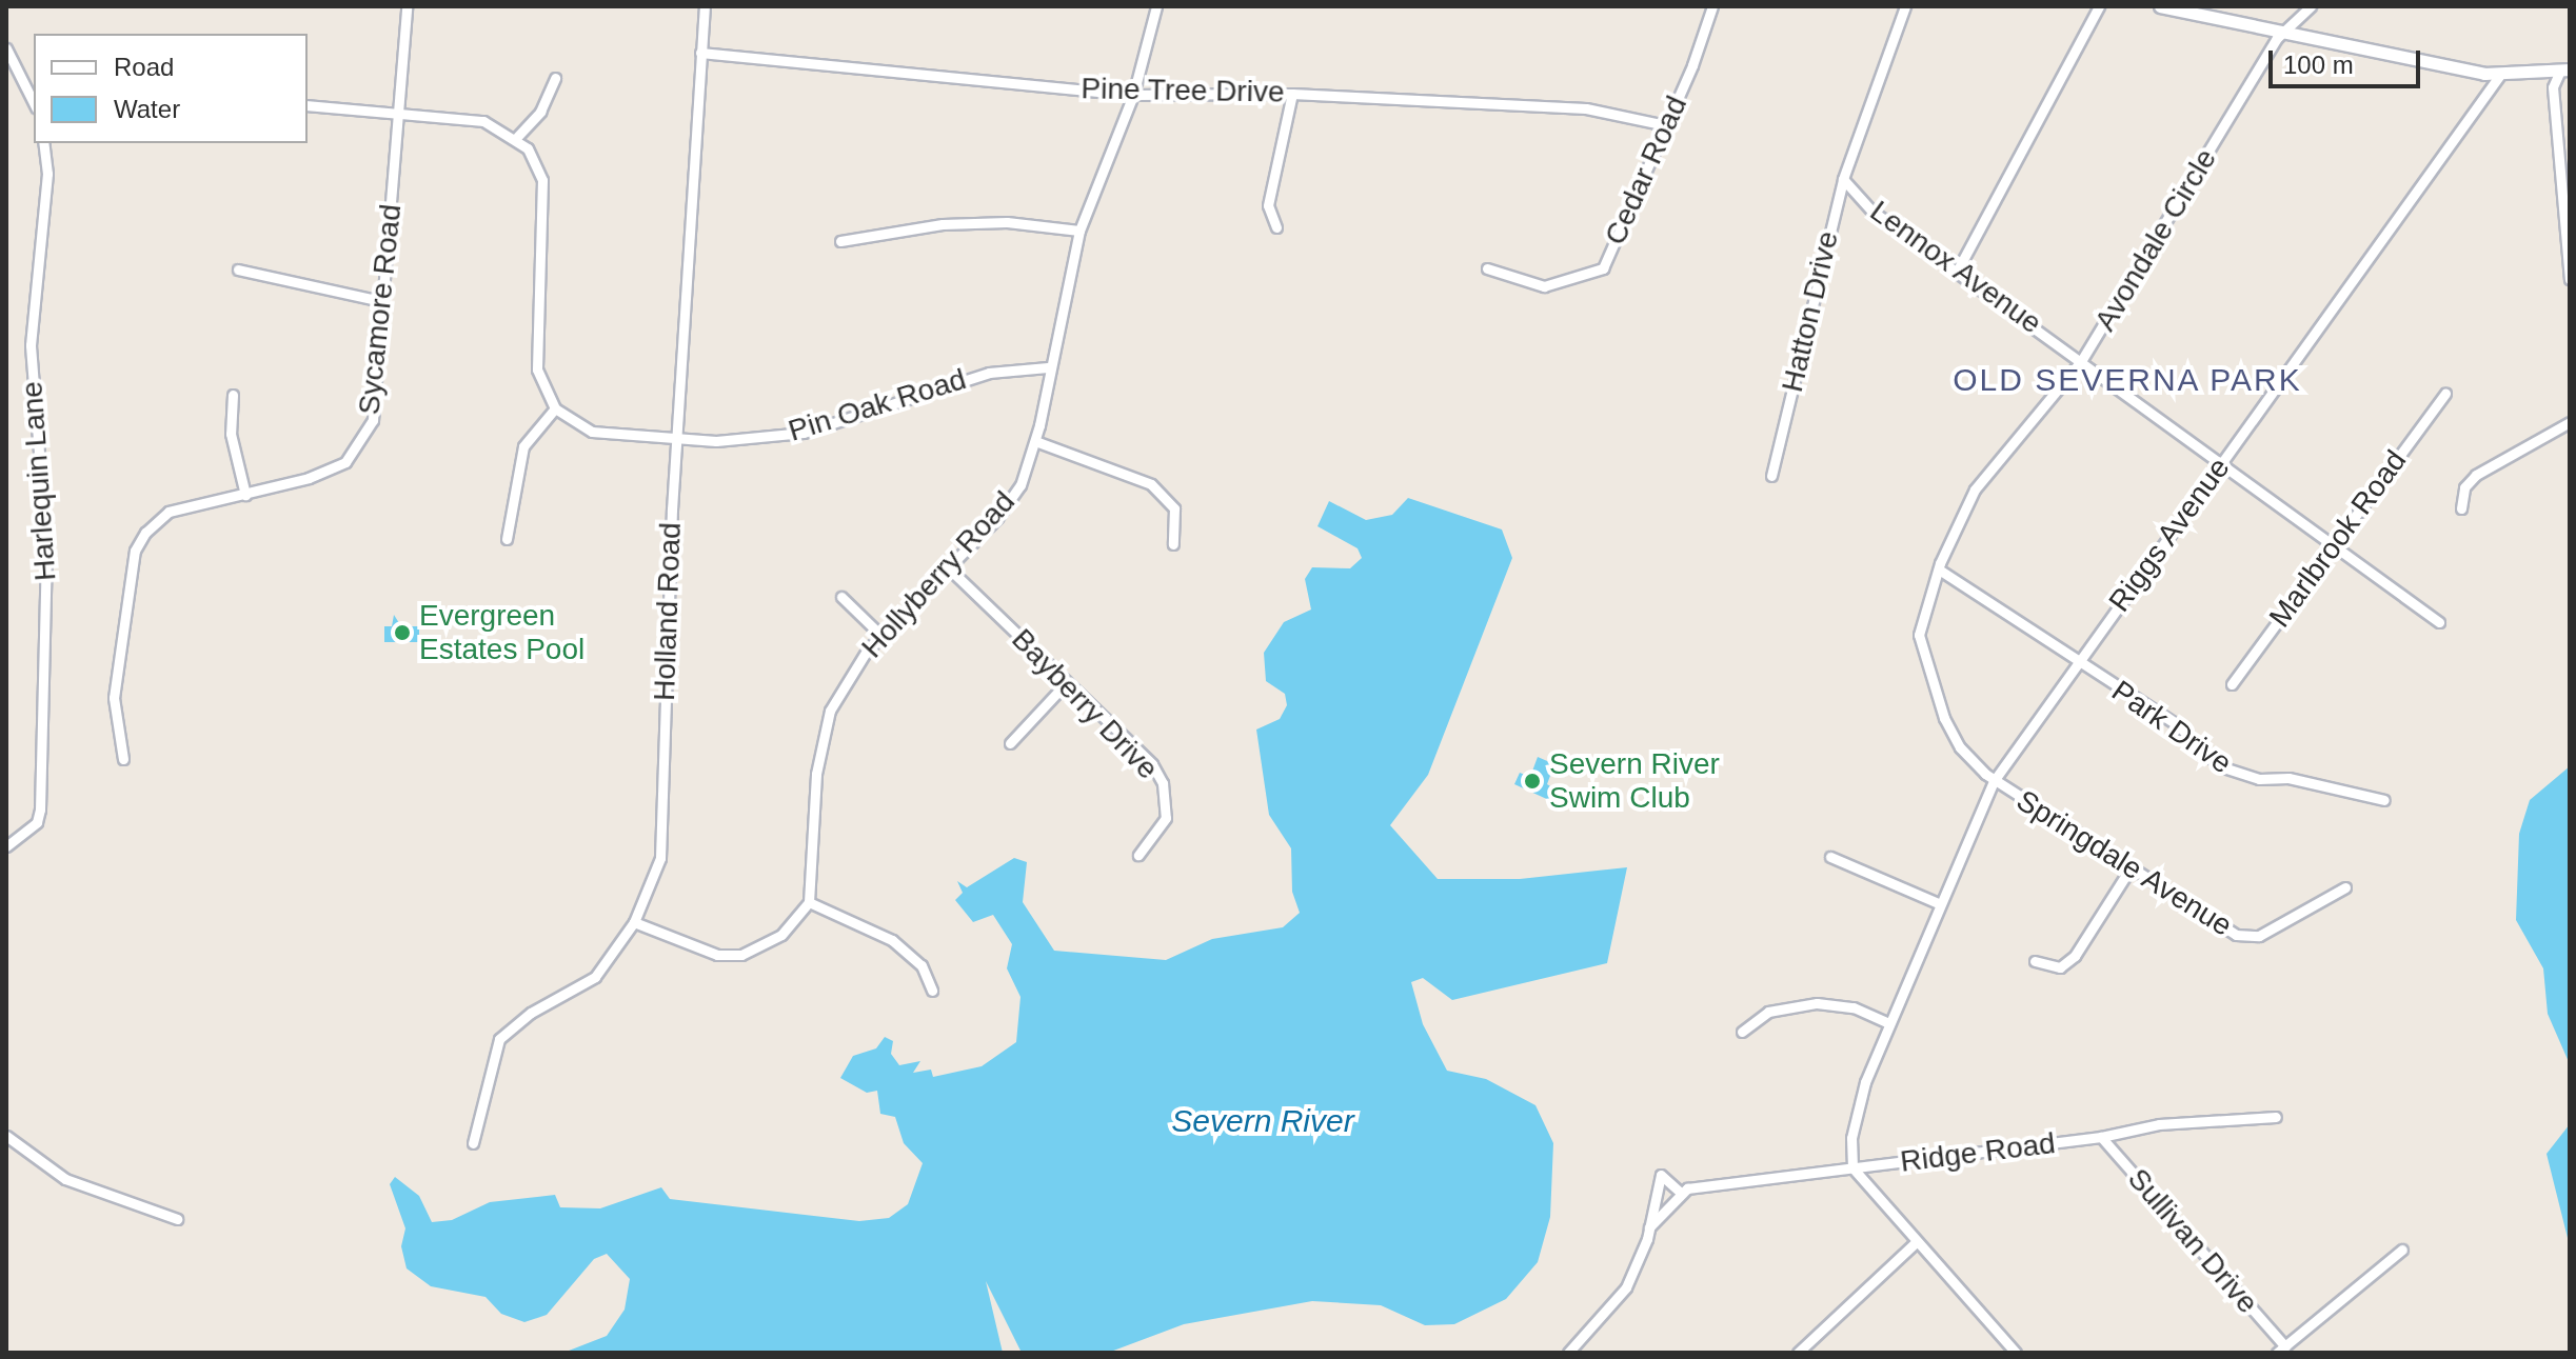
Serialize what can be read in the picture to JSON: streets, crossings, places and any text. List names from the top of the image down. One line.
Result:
{"streets":{"street":["Pine Tree Drive","Cedar Road","Avondale Circle","Lennox Avenue","Sycamore Road","Hatton Drive","Pin Oak Road","Harlequin Lane","Riggs Avenue","Marlbrook Road","Hollyberry Road","Holland Road","Bayberry Drive","Park Drive","Springdale Avenue","Ridge Road","Sullivan Drive"]},"crossings":[["Pine Tree Drive","Cedar Road"],["Pine Tree Drive","Hollyberry Road"],["Pine Tree Drive","Holland Road"],["Avondale Circle","Lennox Avenue"],["Avondale Circle","Riggs Avenue"],["Avondale Circle","Park Drive"],["Avondale Circle","Springdale Avenue"],["Lennox Avenue","Hatton Drive"],["Lennox Avenue","Riggs Avenue"],["Lennox Avenue","Marlbrook Road"],["Pin Oak Road","Hollyberry Road"],["Pin Oak Road","Holland Road"],["Riggs Avenue","Park Drive"],["Riggs Avenue","Springdale Avenue"],["Riggs Avenue","Ridge Road"],["Hollyberry Road","Bayberry Drive"],["Ridge Road","Sullivan Drive"]],"districts":["OLD SEVERNA PARK"],"water":["Severn River"],"places":["Evergreen Estates Pool","Severn River Swim Club"],"legend":["Road","Water"],"scale_bar":"100 m"}
